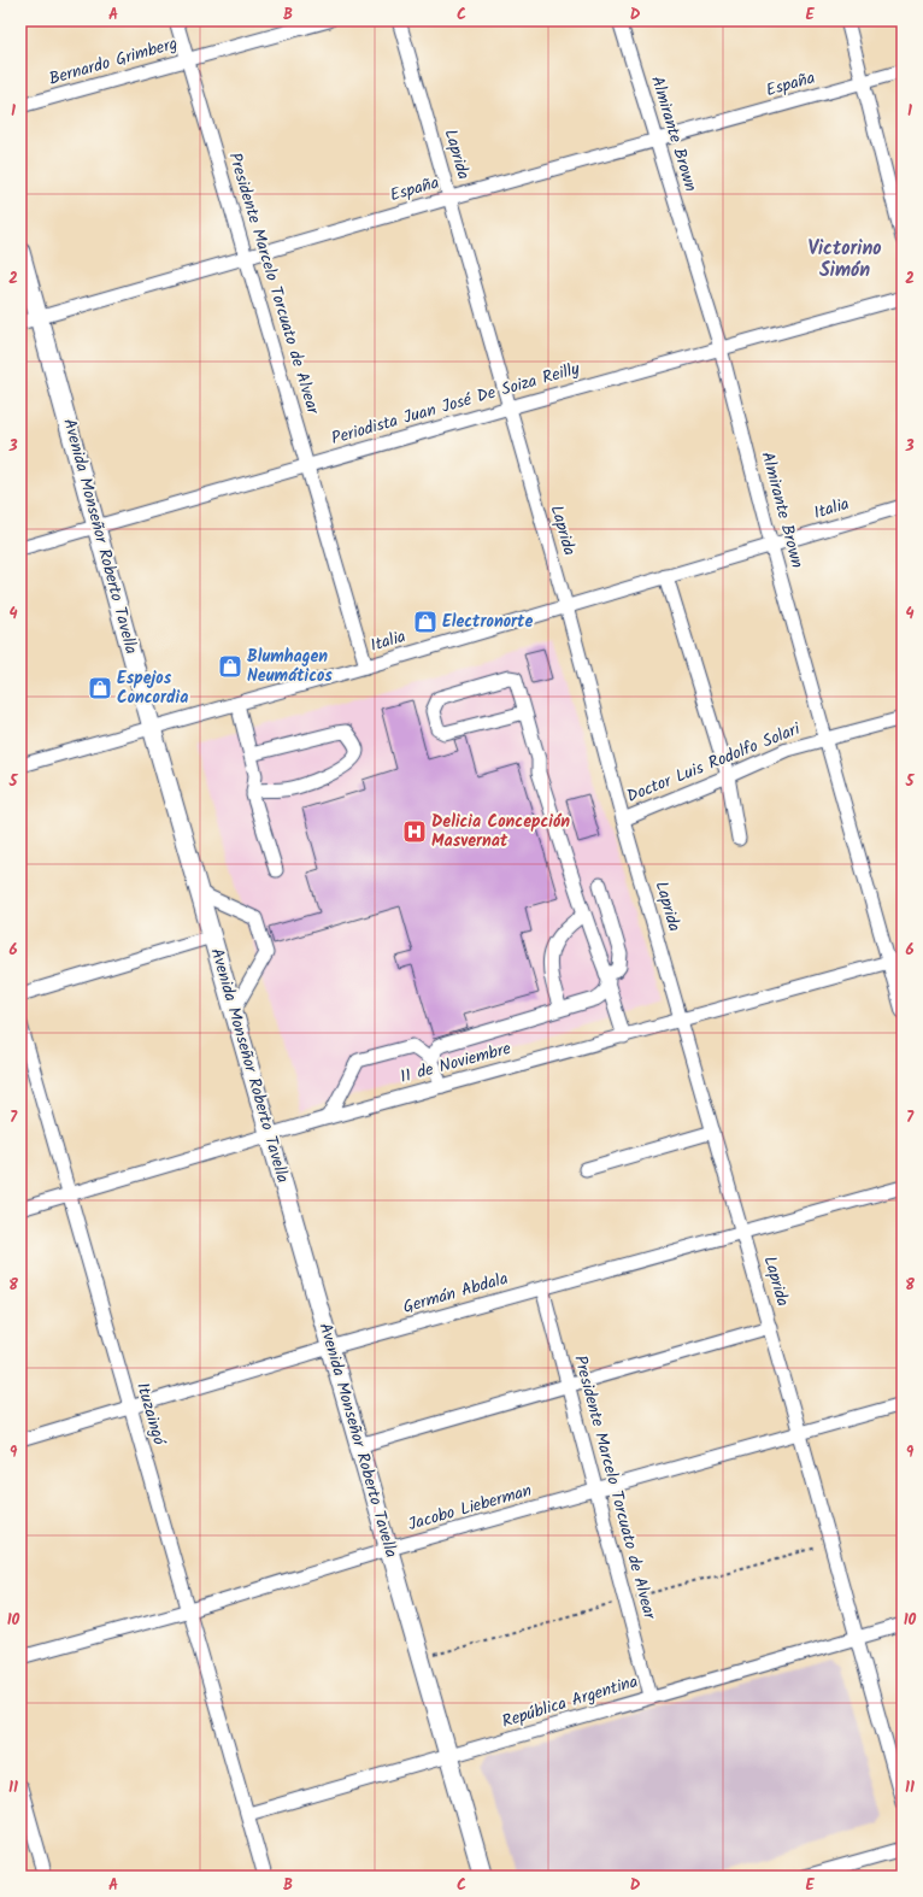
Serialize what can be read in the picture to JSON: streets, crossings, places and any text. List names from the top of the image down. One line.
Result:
{"streets":{"main road":["Avenida Monseñor Roberto Tavella"],"street":["Bernardo Grimberg","España","Almirante Brown","Laprida","Presidente Marcelo Torcuato de Alvear","Periodista Juan José De Soiza Reilly","Italia","Doctor Luis Rodolfo Solari","11 de Noviembre","Germán Abdala","Ituzaingó","Jacobo Lieberman","República Argentina"]},"crossings":[["Bernardo Grimberg","Presidente Marcelo Torcuato de Alvear"],["España","Almirante Brown"],["España","Laprida"],["España","Presidente Marcelo Torcuato de Alvear"],["España","Avenida Monseñor Roberto Tavella"],["Almirante Brown","Periodista Juan José De Soiza Reilly"],["Almirante Brown","Italia"],["Almirante Brown","Doctor Luis Rodolfo Solari"],["Almirante Brown","11 de Noviembre"],["Laprida","Periodista Juan José De Soiza Reilly"],["Laprida","Italia"],["Laprida","Doctor Luis Rodolfo Solari"],["Laprida","11 de Noviembre"],["Laprida","Germán Abdala"],["Laprida","Jacobo Lieberman"],["Laprida","República Argentina"],["Presidente Marcelo Torcuato de Alvear","Periodista Juan José De Soiza Reilly"],["Presidente Marcelo Torcuato de Alvear","Italia"],["Presidente Marcelo Torcuato de Alvear","Germán Abdala"],["Presidente Marcelo Torcuato de Alvear","Jacobo Lieberman"],["Presidente Marcelo Torcuato de Alvear","República Argentina"],["Periodista Juan José De Soiza Reilly","Avenida Monseñor Roberto Tavella"],["Italia","Avenida Monseñor Roberto Tavella"],["Avenida Monseñor Roberto Tavella","11 de Noviembre"],["Avenida Monseñor Roberto Tavella","Germán Abdala"],["Avenida Monseñor Roberto Tavella","Jacobo Lieberman"],["Avenida Monseñor Roberto Tavella","República Argentina"],["11 de Noviembre","Ituzaingó"],["Germán Abdala","Ituzaingó"],["Ituzaingó","Jacobo Lieberman"],["Ituzaingó","República Argentina"]],"districts":["Victorino Simón"],"places":{"shop":["Electronorte","Blumhagen Neumáticos","Espejos Concordia"],"hospital":["Delicia Concepción Masvernat"]},"grid":{"columns":["A","B","C","D","E"],"rows":["1","2","3","4","5","6","7","8","9","10","11"]}}
